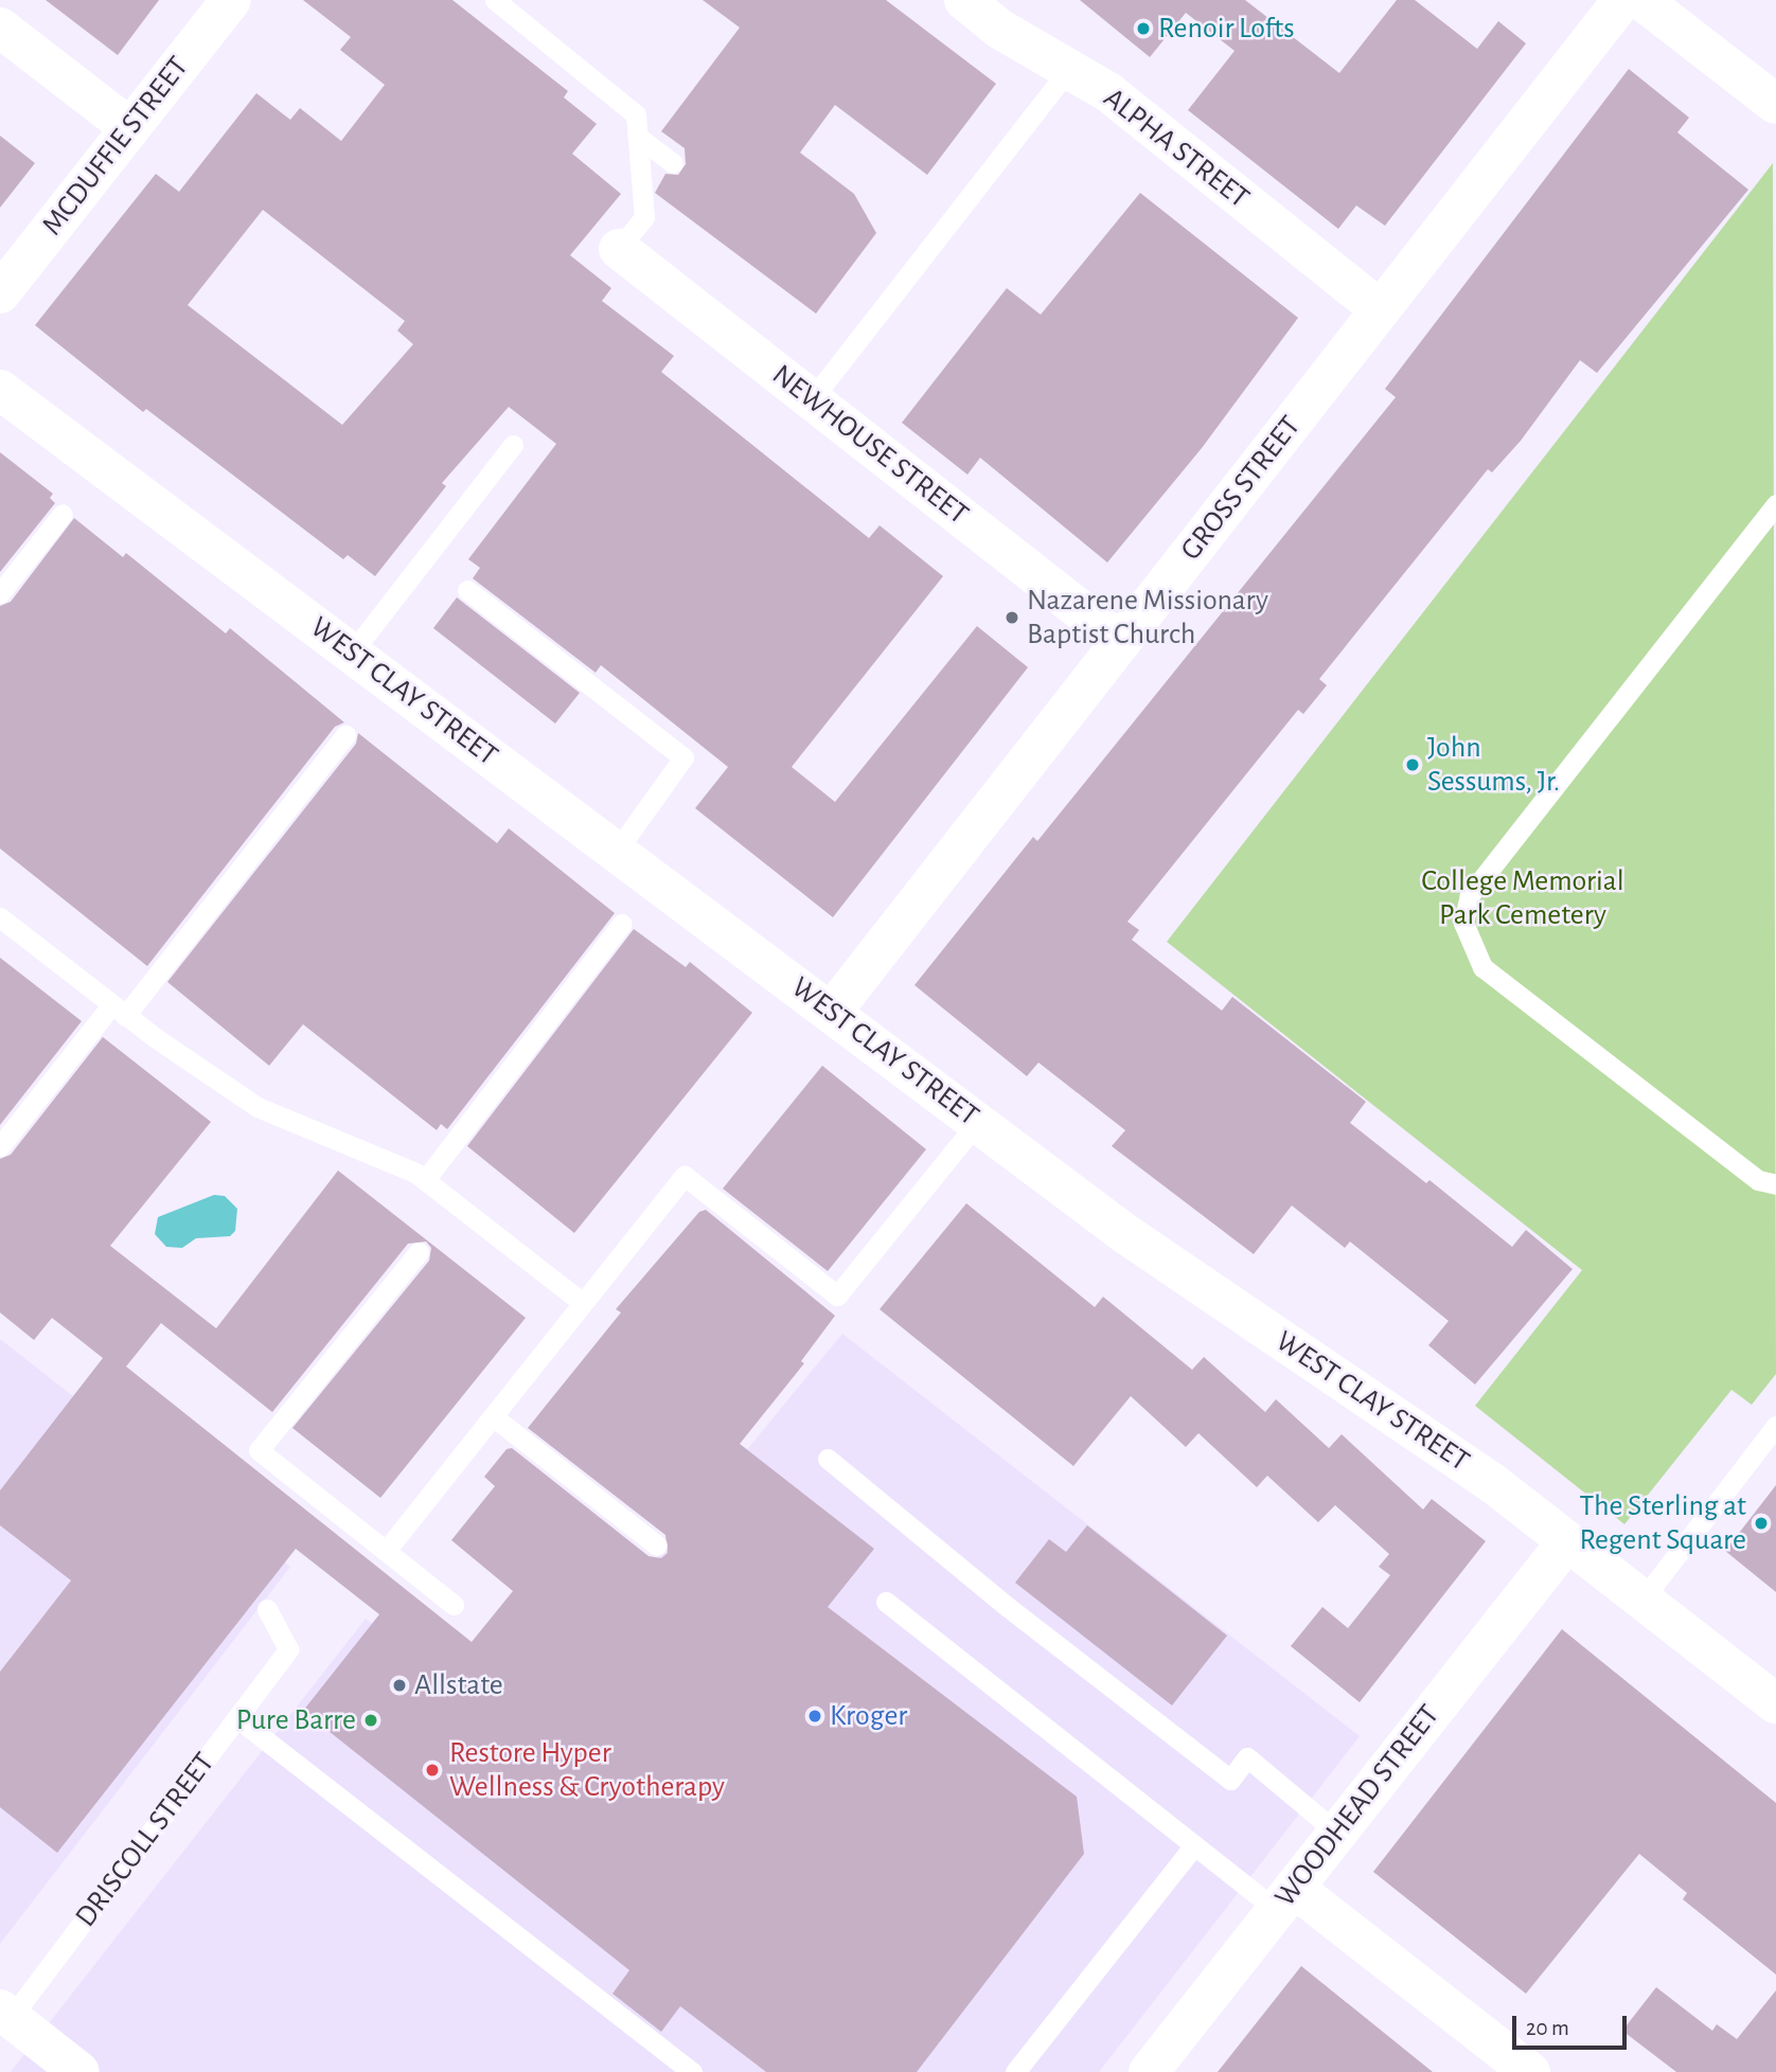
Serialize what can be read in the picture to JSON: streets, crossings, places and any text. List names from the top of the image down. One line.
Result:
{"streets":{"street":["MCDUFFIE STREET","ALPHA STREET","NEWHOUSE STREET","GROSS STREET","WEST CLAY STREET","WOODHEAD STREET"],"lane":["DRISCOLL STREET"]},"crossings":[["ALPHA STREET","GROSS STREET"],["NEWHOUSE STREET","GROSS STREET"],["GROSS STREET","WEST CLAY STREET"],["WEST CLAY STREET","WOODHEAD STREET"]],"parks":["College Memorial Park Cemetery"],"places":["Renoir Lofts","Nazarene Missionary Baptist Church","John Sessums, Jr.","The Sterling at Regent Square","Allstate","Kroger","Pure Barre","Restore Hyper Wellness & Cryotherapy"],"scale_bar":"20 m"}
